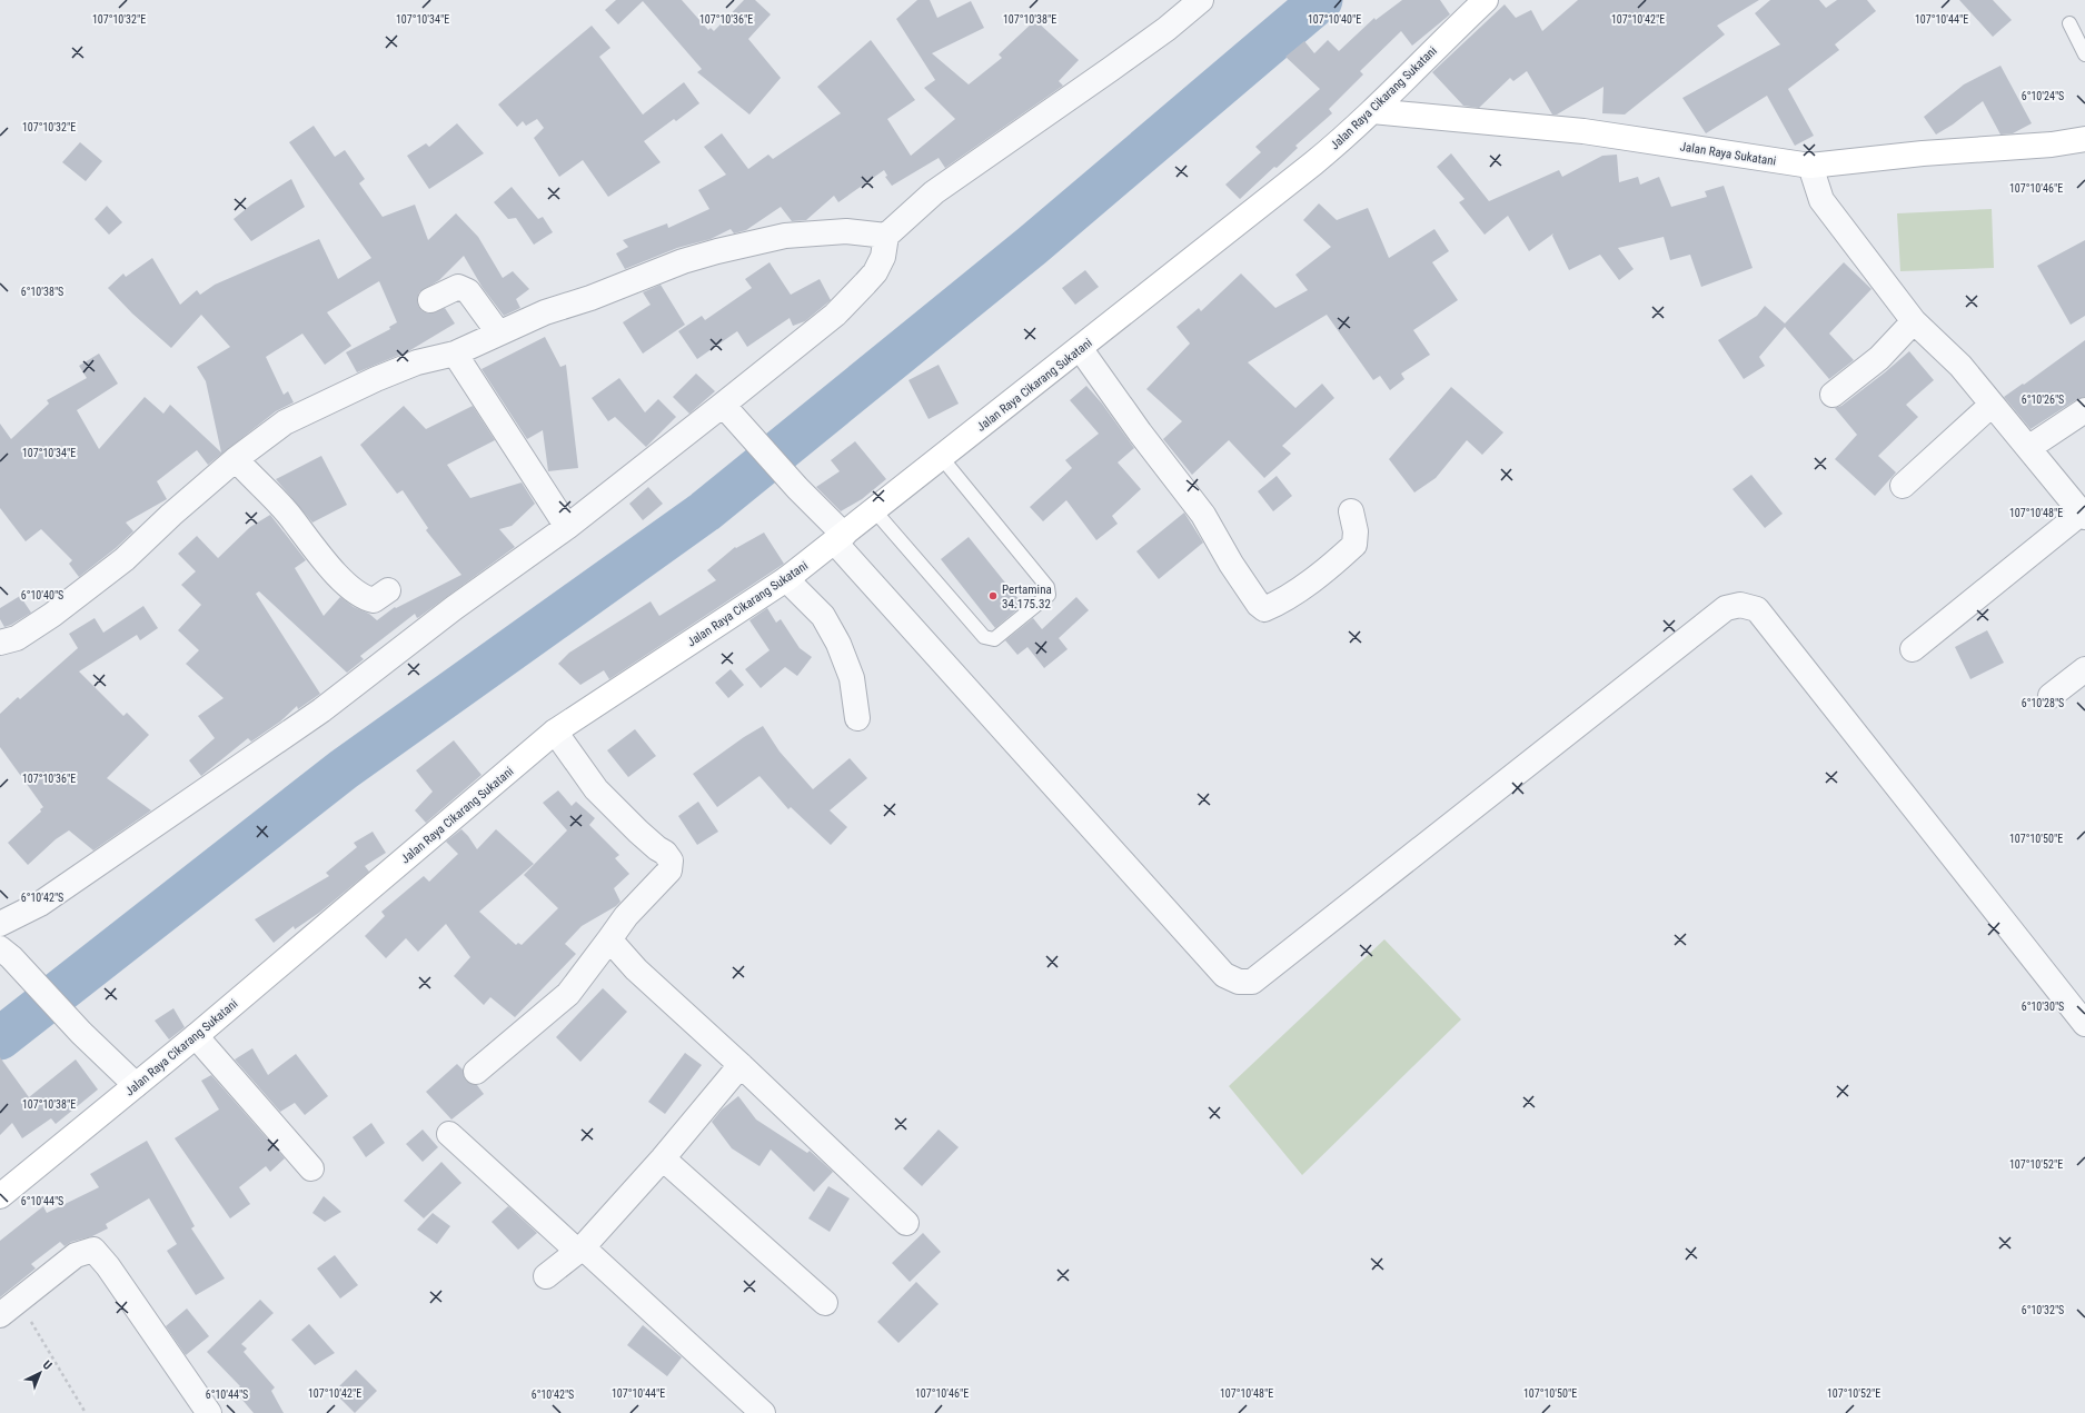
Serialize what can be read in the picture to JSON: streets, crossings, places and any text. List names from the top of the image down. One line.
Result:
{"streets":{"main road":["Jalan Raya Cikarang Sukatani","Jalan Raya Sukatani"]},"crossings":[["Jalan Raya Cikarang Sukatani","Jalan Raya Sukatani"]],"places":["Pertamina 34.175.32"],"north":"top right","coordinates":["107°10'32\"E","107°10'34\"E","107°10'36\"E","107°10'38\"E","107°10'40\"E","107°10'42\"E","107°10'44\"E","6°10'24\"S","107°10'46\"E","6°10'38\"S","6°10'26\"S","107°10'48\"E","6°10'40\"S","6°10'28\"S","107°10'50\"E","6°10'42\"S","6°10'30\"S","107°10'52\"E","6°10'44\"S","6°10'32\"S"]}
